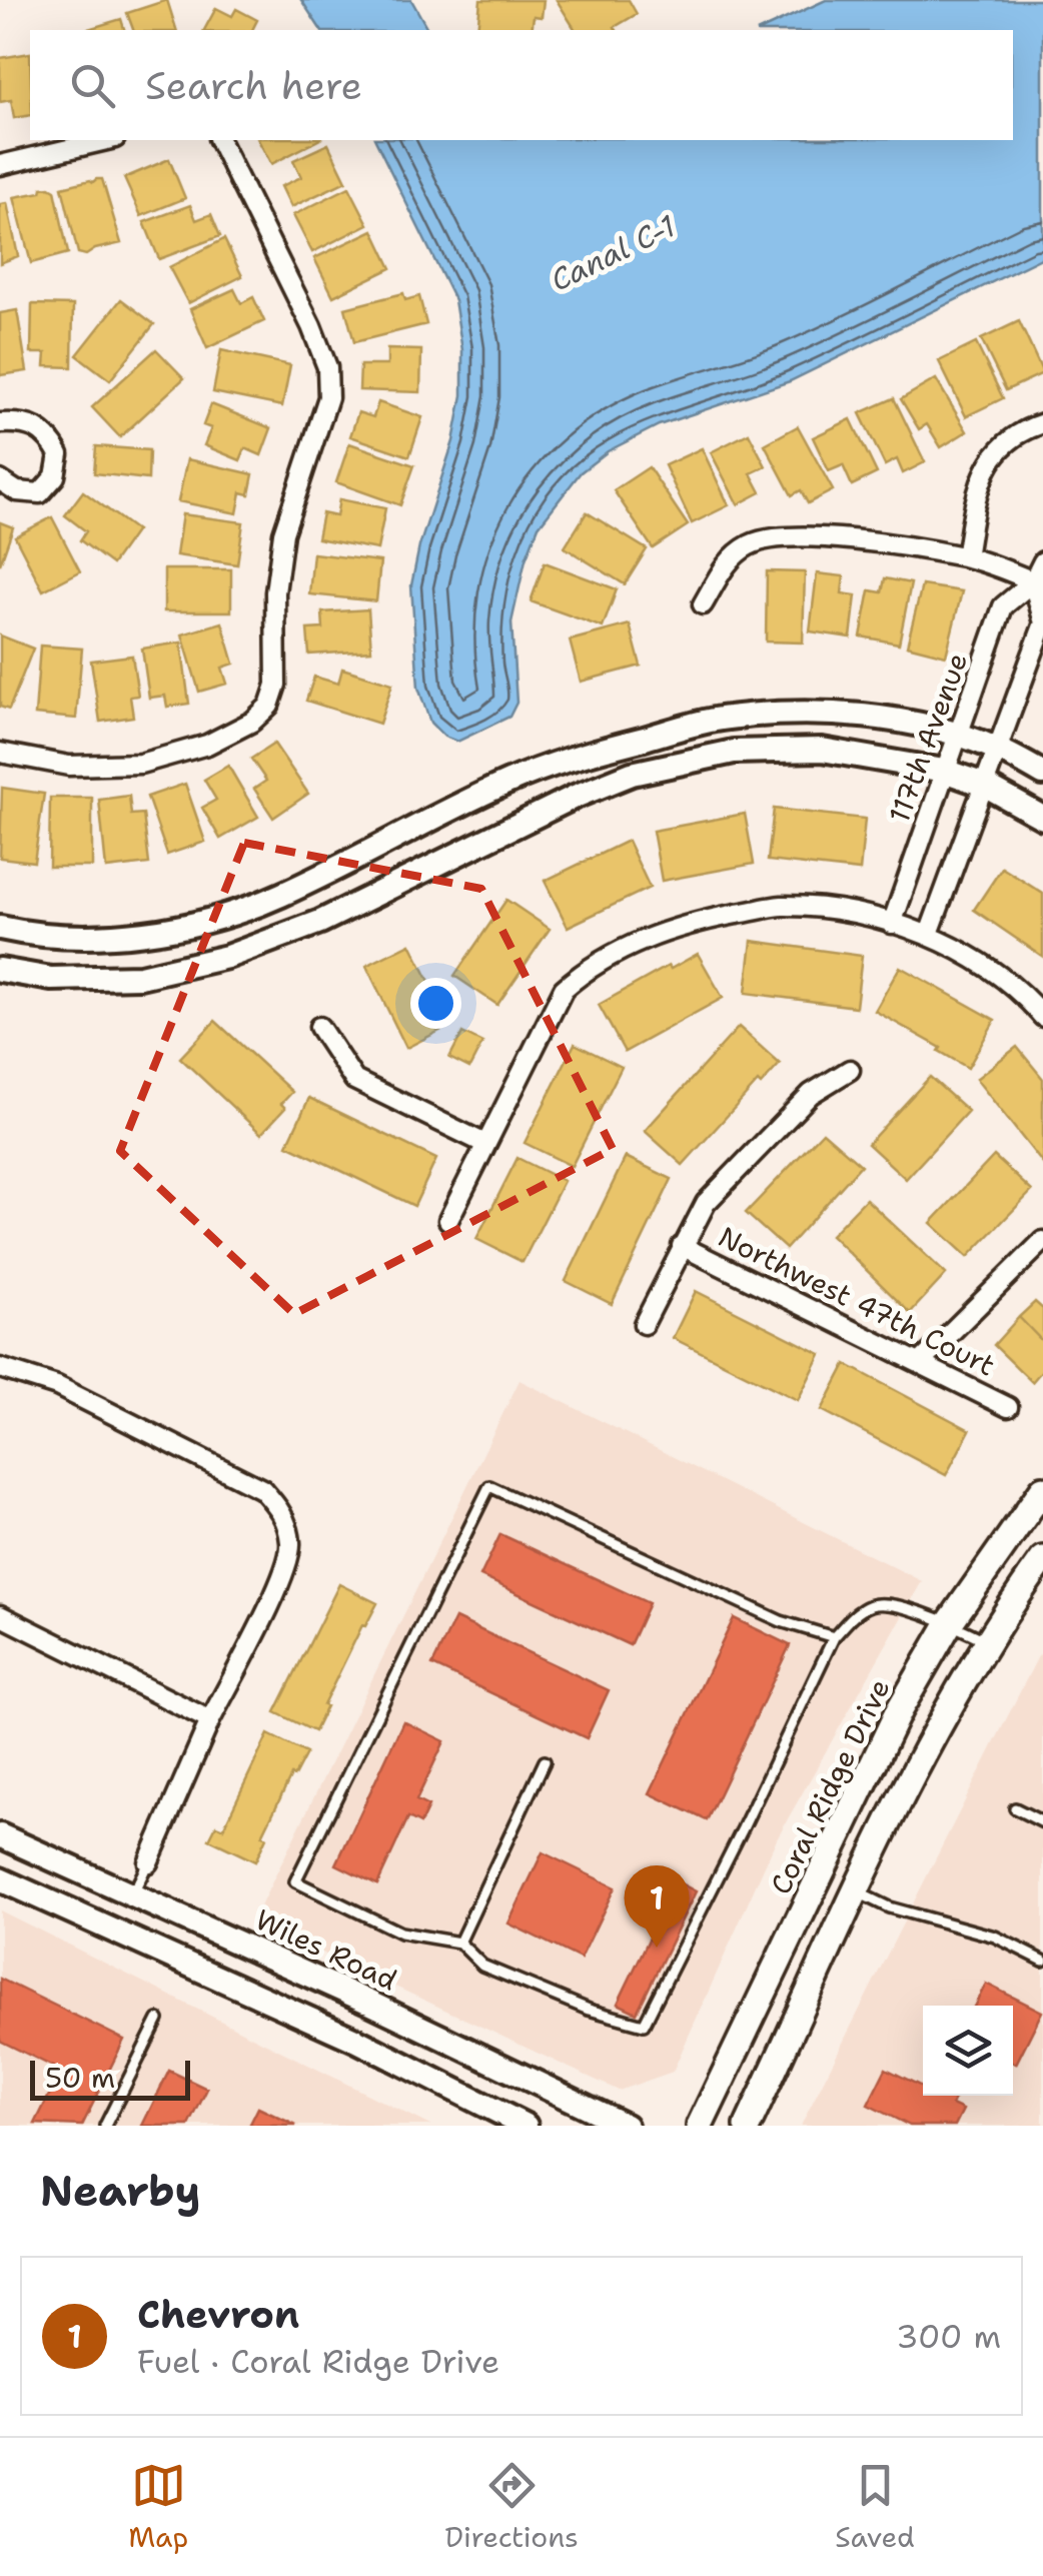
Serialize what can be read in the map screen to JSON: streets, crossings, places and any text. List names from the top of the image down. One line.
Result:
{"streets":{"main road":["Coral Ridge Drive"],"street":["117th Avenue","Northwest 47th Court","Wiles Road"]},"water":["Canal C-1"],"scale_bar":"50 m","page":{"search":"Search here","pins":"1","scale":"50 m","heading":"Nearby","list":[{"mark":"1","name":"Chevron","note":"Fuel · Coral Ridge Drive","value":"300 m"}],"nav":["Map","Directions","Saved"]}}
